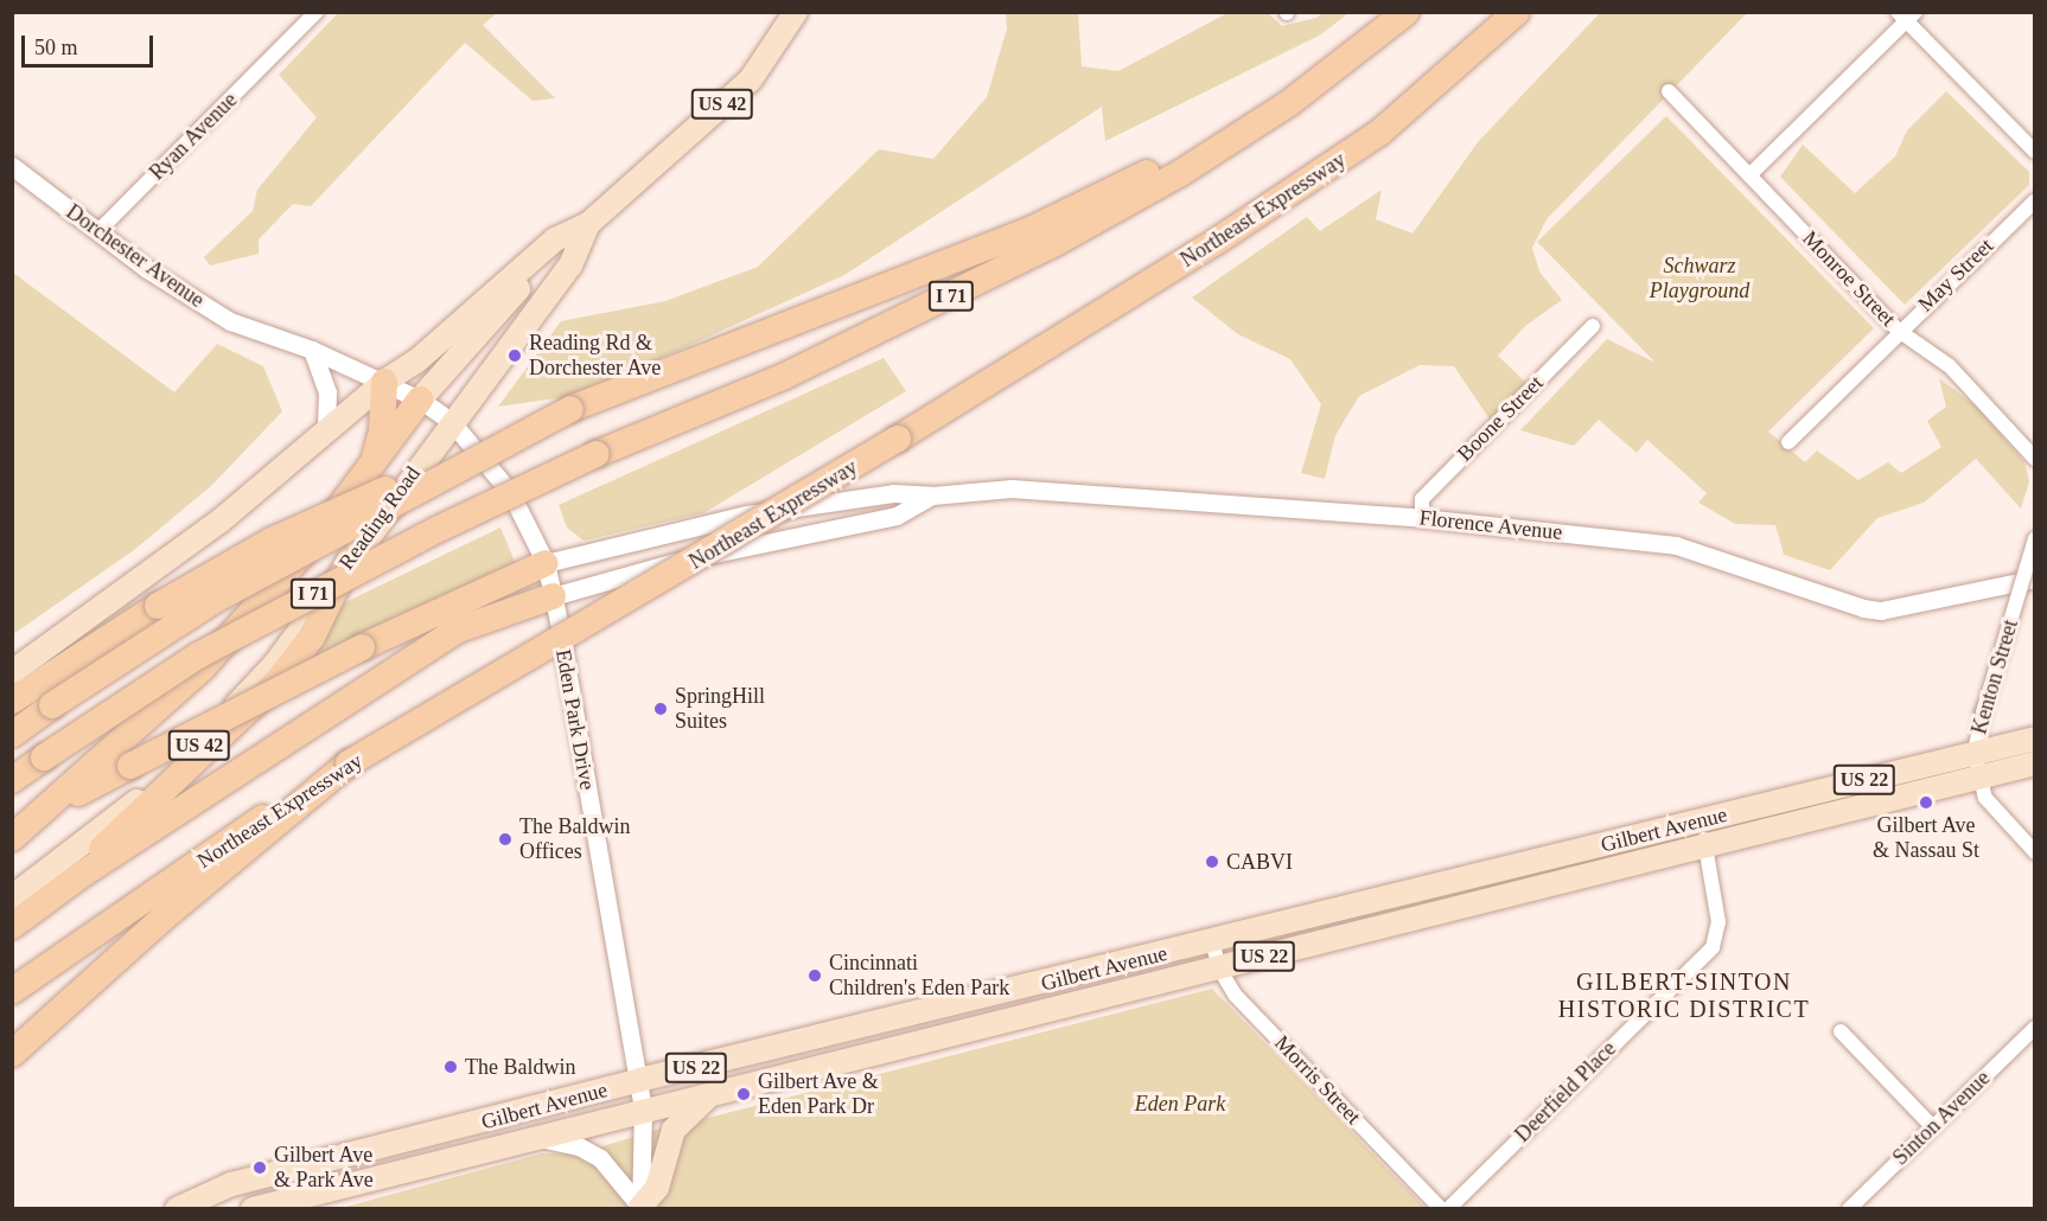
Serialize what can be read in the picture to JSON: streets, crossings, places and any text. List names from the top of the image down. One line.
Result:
{"streets":{"highway":["Northeast Expressway","I 71"],"main road":["US 42","Reading Road","US 22","Gilbert Avenue"],"street":["Ryan Avenue","Dorchester Avenue","May Street","Monroe Street","Boone Street","Florence Avenue","Kenton Street","Eden Park Drive","Morris Street","Deerfield Place","Sinton Avenue"]},"crossings":[["Ryan Avenue","Dorchester Avenue"],["Dorchester Avenue","Reading Road"],["Dorchester Avenue","Eden Park Drive"],["May Street","Monroe Street"],["Boone Street","Florence Avenue"],["Reading Road","Eden Park Drive"],["Florence Avenue","Eden Park Drive"],["Kenton Street","Gilbert Avenue"],["Eden Park Drive","Gilbert Avenue"],["Gilbert Avenue","Morris Street"],["Gilbert Avenue","Deerfield Place"]],"districts":["GILBERT-SINTON HISTORIC DISTRICT"],"parks":["Schwarz Playground","Eden Park"],"places":["Reading Rd & Dorchester Ave","SpringHill Suites","Gilbert Ave & Nassau St","The Baldwin Offices","CABVI","Cincinnati Children's Eden Park","The Baldwin","Gilbert Ave & Eden Park Dr","Gilbert Ave & Park Ave"],"scale_bar":"50 m"}
